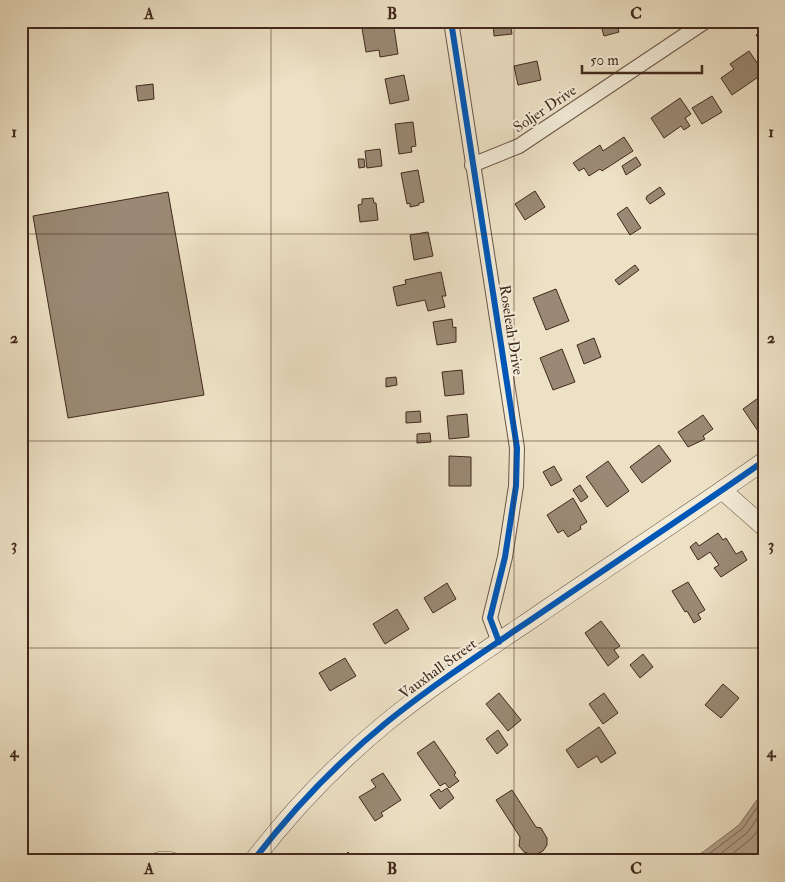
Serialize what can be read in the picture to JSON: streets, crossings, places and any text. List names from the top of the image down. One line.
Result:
{"streets":{"street":["Soljer Drive","Roseleah Drive","Vauxhall Street"]},"crossings":[["Soljer Drive","Roseleah Drive"],["Roseleah Drive","Vauxhall Street"]],"scale_bar":"50 m","grid":{"columns":["A","B","C"],"rows":["1","2","3","4"]}}
